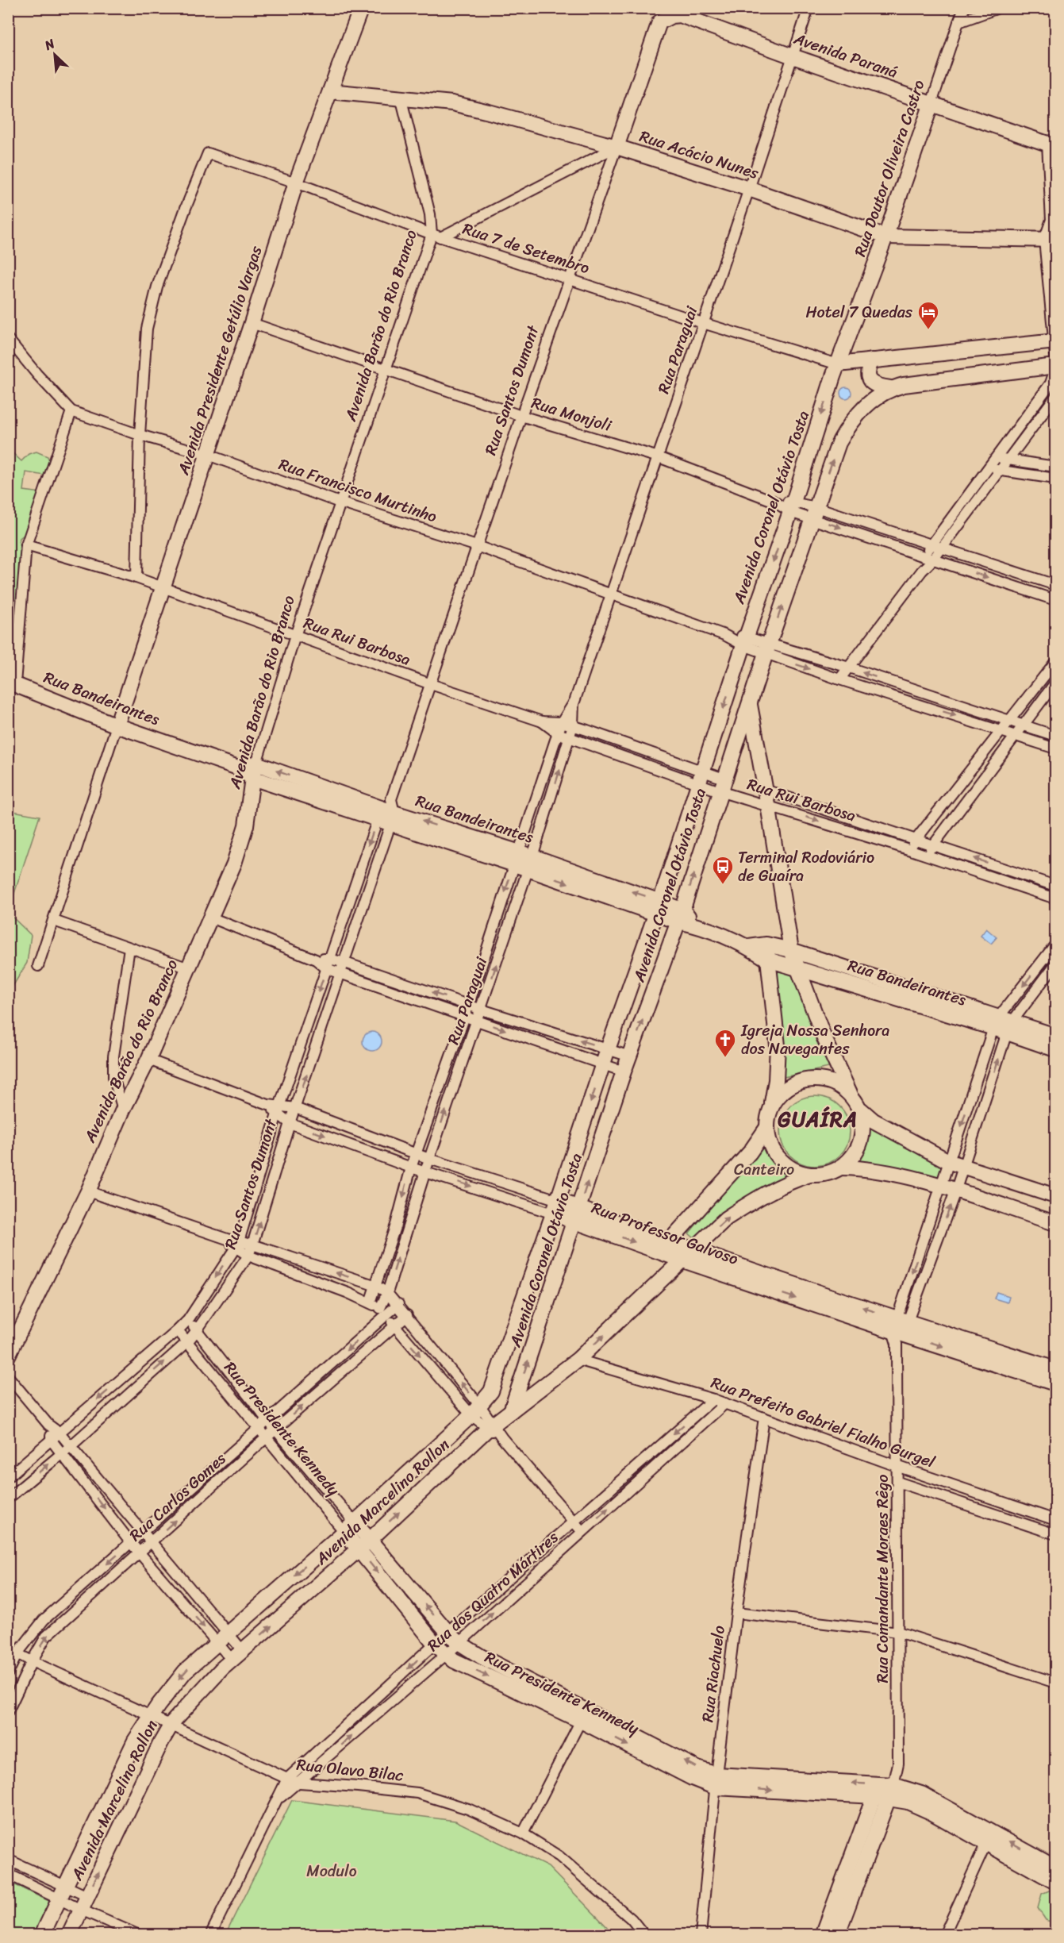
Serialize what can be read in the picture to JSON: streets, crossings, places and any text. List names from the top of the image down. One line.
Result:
{"streets":{"street":["Avenida Paraná","Rua Acácio Nunes","Rua Doutor Oliveira Castro","Rua 7 de Setembro","Avenida Barão do Rio Branco","Rua Paraguai","Avenida Presidente Getúlio Vargas","Rua Santos Dumont","Rua Monjoli","Rua Francisco Murtinho","Avenida Coronel Otávio Tosta","Rua Rui Barbosa","Rua Bandeirantes","Rua Professor Galvoso","Rua Prefeito Gabriel Fialho Gurgel","Rua Presidente Kennedy","Rua Carlos Gomes","Avenida Marcelino Rollon","Rua Comandante Moraes Rêgo","Rua dos Quatro Mártires","Rua Riachuelo","Rua Olavo Bilac"]},"crossings":[["Avenida Paraná","Rua Doutor Oliveira Castro"],["Avenida Paraná","Rua Paraguai"],["Avenida Paraná","Rua Santos Dumont"],["Rua Acácio Nunes","Rua Doutor Oliveira Castro"],["Rua Acácio Nunes","Avenida Barão do Rio Branco"],["Rua Acácio Nunes","Rua Paraguai"],["Rua Acácio Nunes","Avenida Presidente Getúlio Vargas"],["Rua Acácio Nunes","Rua Santos Dumont"],["Rua Doutor Oliveira Castro","Rua 7 de Setembro"],["Rua Doutor Oliveira Castro","Avenida Coronel Otávio Tosta"],["Rua 7 de Setembro","Avenida Barão do Rio Branco"],["Rua 7 de Setembro","Rua Paraguai"],["Rua 7 de Setembro","Avenida Presidente Getúlio Vargas"],["Rua 7 de Setembro","Rua Santos Dumont"],["Rua 7 de Setembro","Rua Francisco Murtinho"],["Rua 7 de Setembro","Avenida Coronel Otávio Tosta"],["Avenida Barão do Rio Branco","Rua Monjoli"],["Avenida Barão do Rio Branco","Rua Francisco Murtinho"],["Avenida Barão do Rio Branco","Rua Rui Barbosa"],["Avenida Barão do Rio Branco","Rua Bandeirantes"],["Avenida Barão do Rio Branco","Rua Professor Galvoso"],["Rua Paraguai","Rua Monjoli"],["Rua Paraguai","Rua Francisco Murtinho"],["Rua Paraguai","Rua Rui Barbosa"],["Rua Paraguai","Rua Bandeirantes"],["Rua Paraguai","Rua Professor Galvoso"],["Rua Paraguai","Rua Carlos Gomes"],["Avenida Presidente Getúlio Vargas","Rua Monjoli"],["Avenida Presidente Getúlio Vargas","Rua Francisco Murtinho"],["Avenida Presidente Getúlio Vargas","Rua Rui Barbosa"],["Avenida Presidente Getúlio Vargas","Rua Bandeirantes"],["Rua Santos Dumont","Rua Monjoli"],["Rua Santos Dumont","Rua Francisco Murtinho"],["Rua Santos Dumont","Rua Rui Barbosa"],["Rua Santos Dumont","Rua Bandeirantes"],["Rua Santos Dumont","Rua Professor Galvoso"],["Rua Santos Dumont","Rua Presidente Kennedy"],["Rua Monjoli","Avenida Coronel Otávio Tosta"],["Rua Francisco Murtinho","Avenida Coronel Otávio Tosta"],["Avenida Coronel Otávio Tosta","Rua Rui Barbosa"],["Avenida Coronel Otávio Tosta","Rua Bandeirantes"],["Avenida Coronel Otávio Tosta","Rua Professor Galvoso"],["Avenida Coronel Otávio Tosta","Avenida Marcelino Rollon"],["Rua Bandeirantes","Rua Comandante Moraes Rêgo"],["Rua Professor Galvoso","Avenida Marcelino Rollon"],["Rua Professor Galvoso","Rua Comandante Moraes Rêgo"],["Rua Prefeito Gabriel Fialho Gurgel","Avenida Marcelino Rollon"],["Rua Prefeito Gabriel Fialho Gurgel","Rua Comandante Moraes Rêgo"],["Rua Prefeito Gabriel Fialho Gurgel","Rua dos Quatro Mártires"],["Rua Prefeito Gabriel Fialho Gurgel","Rua Riachuelo"],["Rua Presidente Kennedy","Rua Carlos Gomes"],["Rua Presidente Kennedy","Avenida Marcelino Rollon"],["Rua Presidente Kennedy","Rua Comandante Moraes Rêgo"],["Rua Presidente Kennedy","Rua dos Quatro Mártires"],["Rua Presidente Kennedy","Rua Riachuelo"],["Rua Carlos Gomes","Rua Olavo Bilac"],["Avenida Marcelino Rollon","Rua Olavo Bilac"],["Rua dos Quatro Mártires","Rua Olavo Bilac"]],"districts":["GUAÍRA"],"parks":["Canteiro","Modulo"],"places":{"hotel":["Hotel 7 Quedas"],"bus stop":["Terminal Rodoviário de Guaíra"],"church":["Igreja Nossa Senhora dos Navegantes"]},"north":"top left"}
